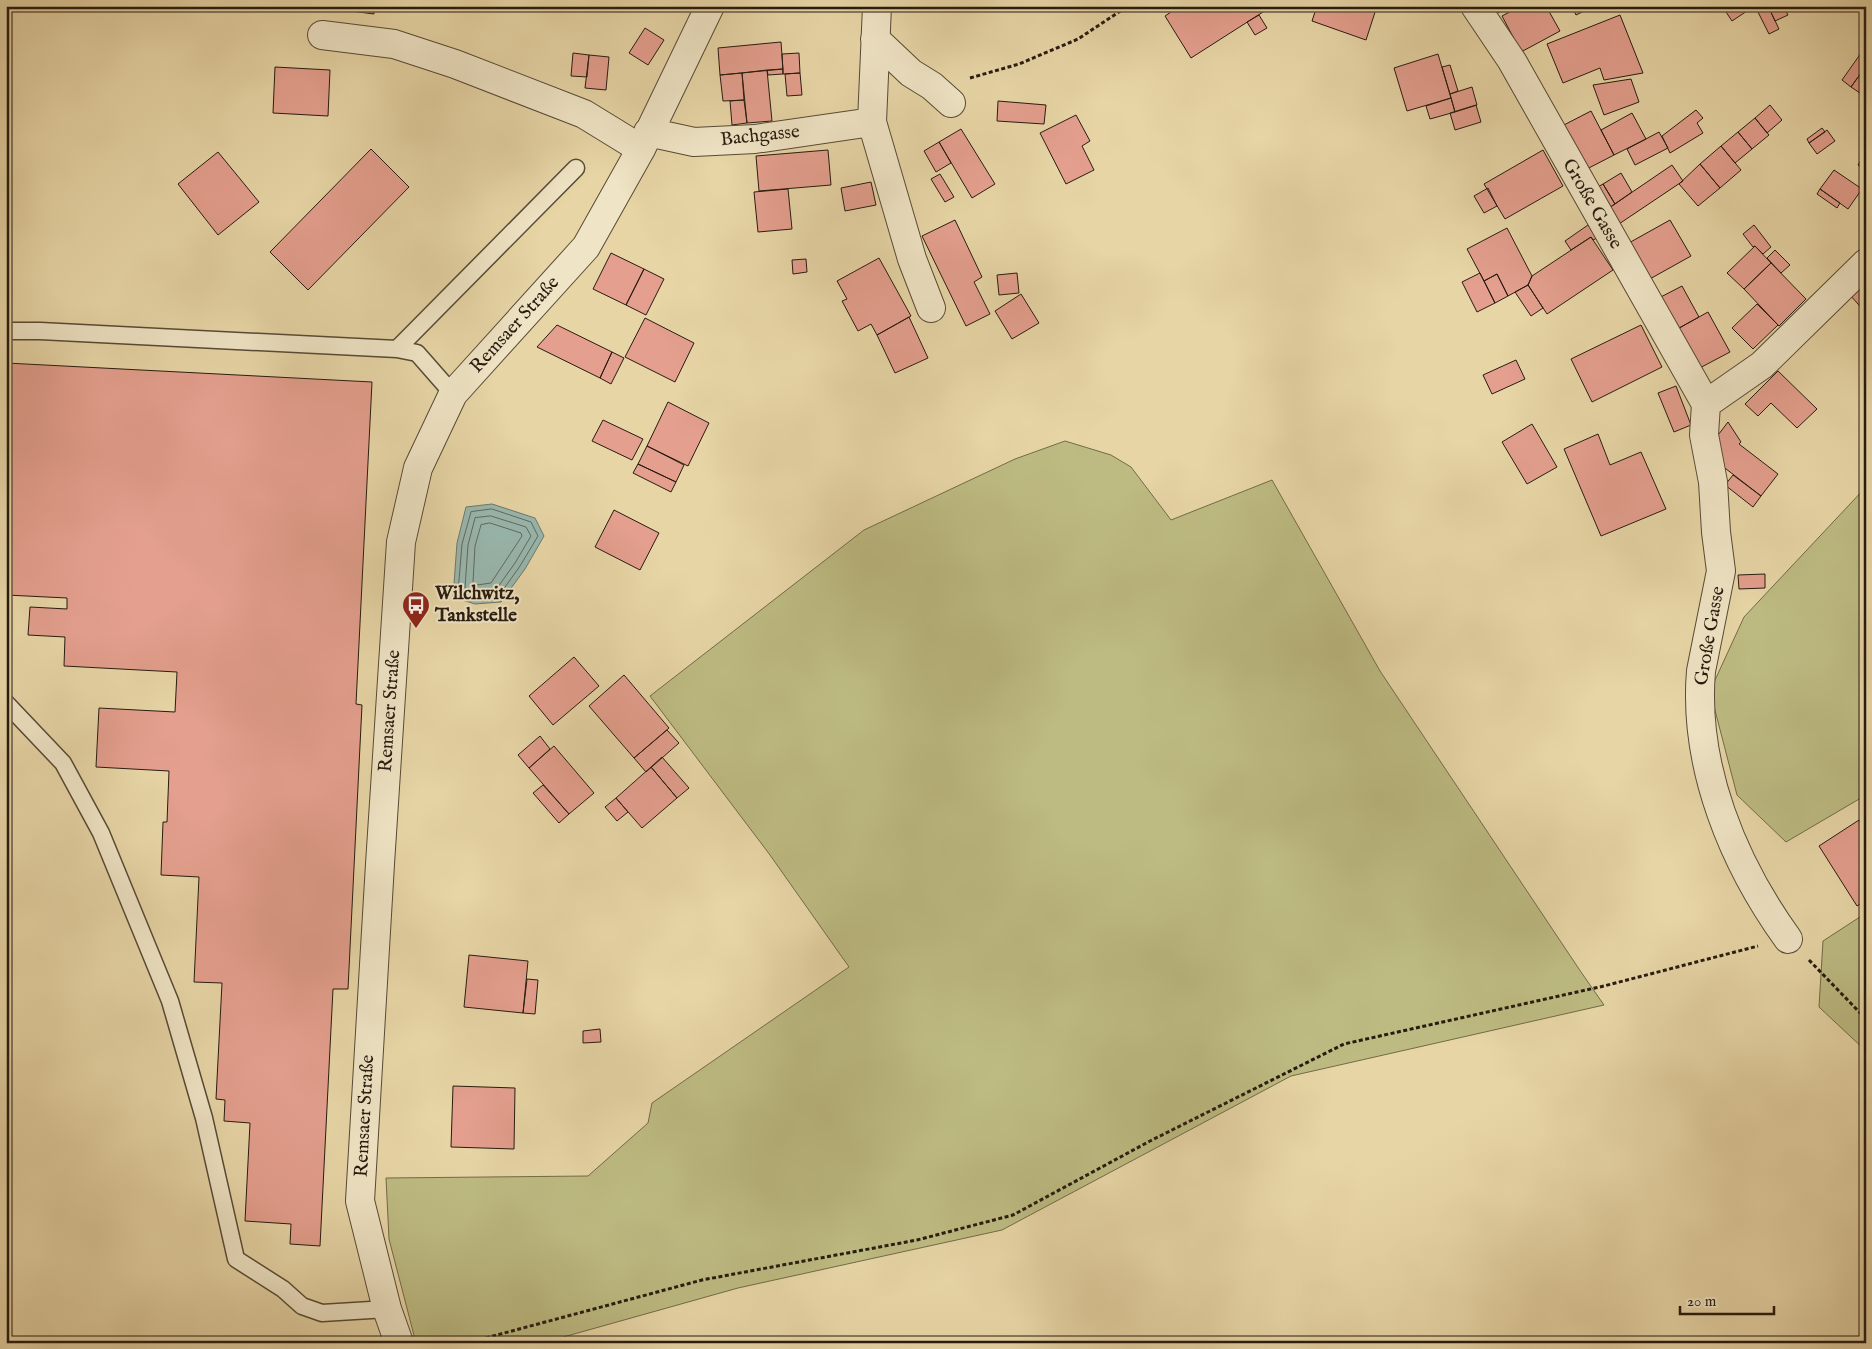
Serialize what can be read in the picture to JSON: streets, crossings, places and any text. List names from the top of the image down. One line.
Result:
{"streets":{"street":["Bachgasse","Große Gasse","Remsaer Straße"]},"crossings":[["Bachgasse","Remsaer Straße"]],"places":{"bus stop":["Wilchwitz, Tankstelle"]},"scale_bar":"20 m"}
